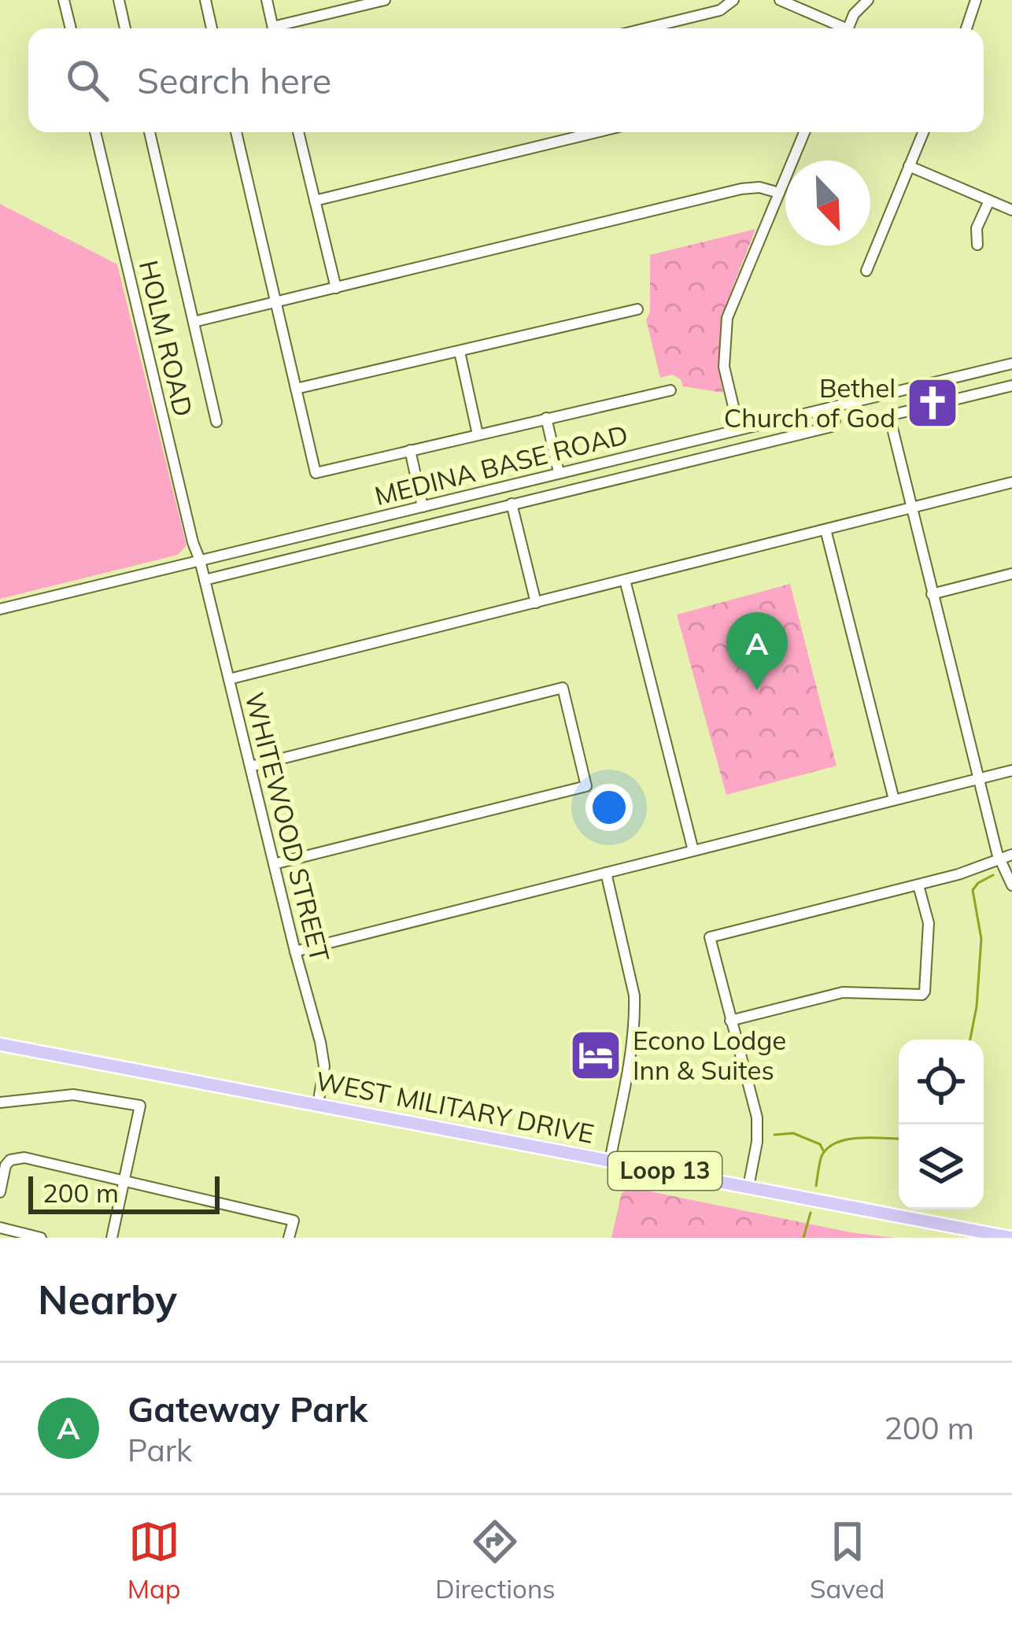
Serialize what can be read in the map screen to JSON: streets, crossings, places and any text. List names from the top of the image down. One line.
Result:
{"streets":{"main road":["WEST MILITARY DRIVE","Loop 13"],"street":["HOLM ROAD","MEDINA BASE ROAD","WHITEWOOD STREET"]},"crossings":[["HOLM ROAD","MEDINA BASE ROAD"],["HOLM ROAD","WHITEWOOD STREET"],["MEDINA BASE ROAD","WHITEWOOD STREET"],["WHITEWOOD STREET","WEST MILITARY DRIVE"]],"places":{"church":["Bethel Church of God"],"hotel":["Econo Lodge Inn & Suites"]},"scale_bar":"200 m","north":"bottom right","page":{"search":"Search here","pins":"A","scale":"200 m","heading":"Nearby","list":[{"mark":"A","name":"Gateway Park","note":"Park","value":"200 m"}],"nav":["Map","Directions","Saved"]}}
